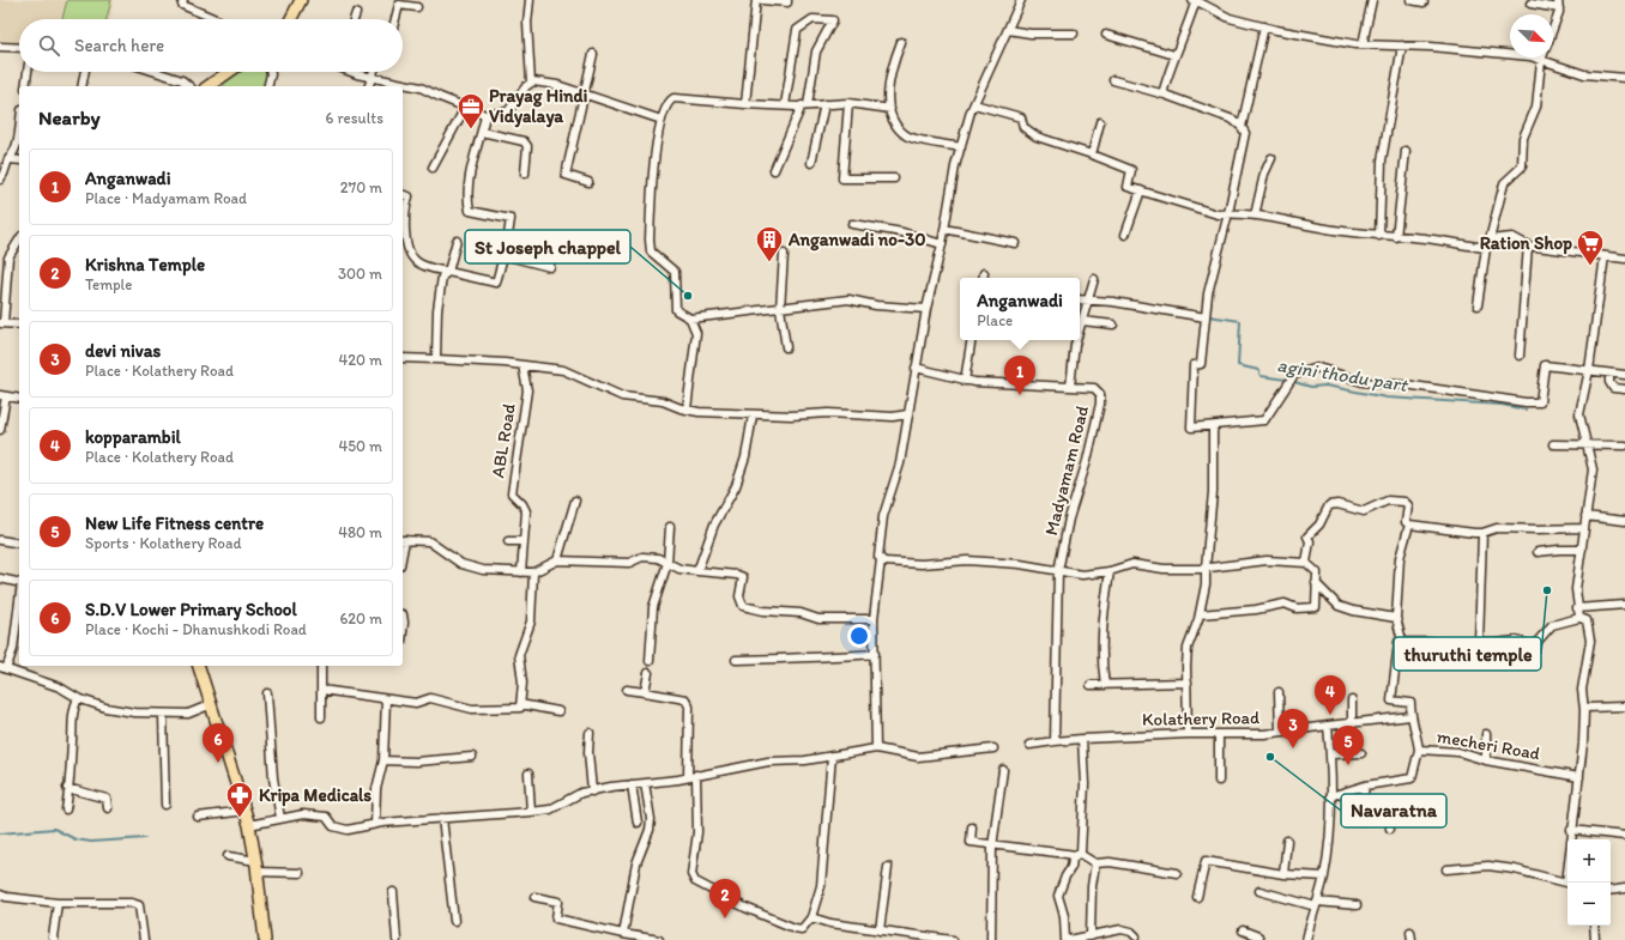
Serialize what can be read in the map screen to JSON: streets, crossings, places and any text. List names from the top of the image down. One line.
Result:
{"streets":{"street":["ABL Road","Madyamam Road","Kolathery Road","mecheri Road"]},"water":["agini thodu part"],"places":{"office":["Prayag Hindi Vidyalaya"],"building":["Anganwadi no-30"],"supermarket":["Ration Shop"],"other":["St Joseph chappel","thuruthi temple","Navaratna"],"pharmacy":["Kripa Medicals"]},"north":"bottom right","page":{"search":"Search here","heading":["Nearby","6 results"],"list":[{"mark":"1","name":"Anganwadi","note":"Place · Madyamam Road","value":"270 m"},{"mark":"2","name":"Krishna Temple","note":"Temple","value":"300 m"},{"mark":"3","name":"devi nivas","note":"Place · Kolathery Road","value":"420 m"},{"mark":"4","name":"kopparambil","note":"Place · Kolathery Road","value":"450 m"},{"mark":"5","name":"New Life Fitness centre","note":"Sports · Kolathery Road","value":"480 m"},{"mark":"6","name":"S.D.V Lower Primary School","note":"Place · Kochi - Dhanushkodi Road","value":"620 m"}],"popup":["Anganwadi","Place"],"pins":["1","4","3","6","5","2"],"map_buttons":["+","−"]}}
